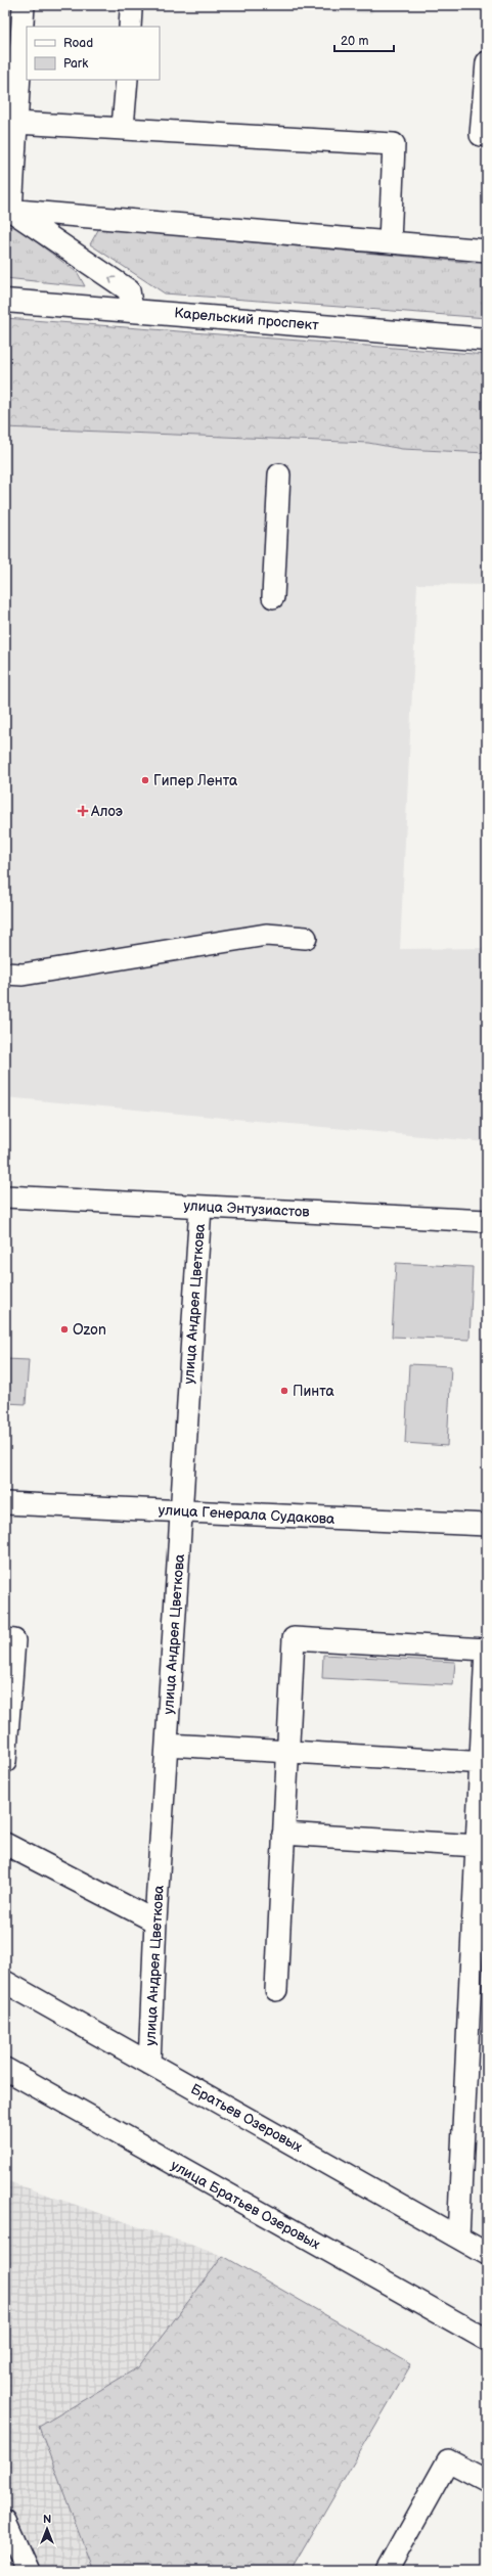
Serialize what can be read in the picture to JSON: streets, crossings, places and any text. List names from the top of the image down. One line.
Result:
{"streets":{"main road":["Карельский проспект"],"street":["улица Энтузиастов","улица Андрея Цветкова","улица Генерала Судакова","Братьев Озеровых","улица Братьев Озеровых"]},"crossings":[["улица Энтузиастов","улица Андрея Цветкова"],["улица Андрея Цветкова","улица Генерала Судакова"],["улица Андрея Цветкова","Братьев Озеровых"]],"places":{"other":["Гипер Лента","Ozon","Пинта"],"health":["Алоэ"]},"legend":["Road","Park"],"scale_bar":"20 m","north":"top"}
